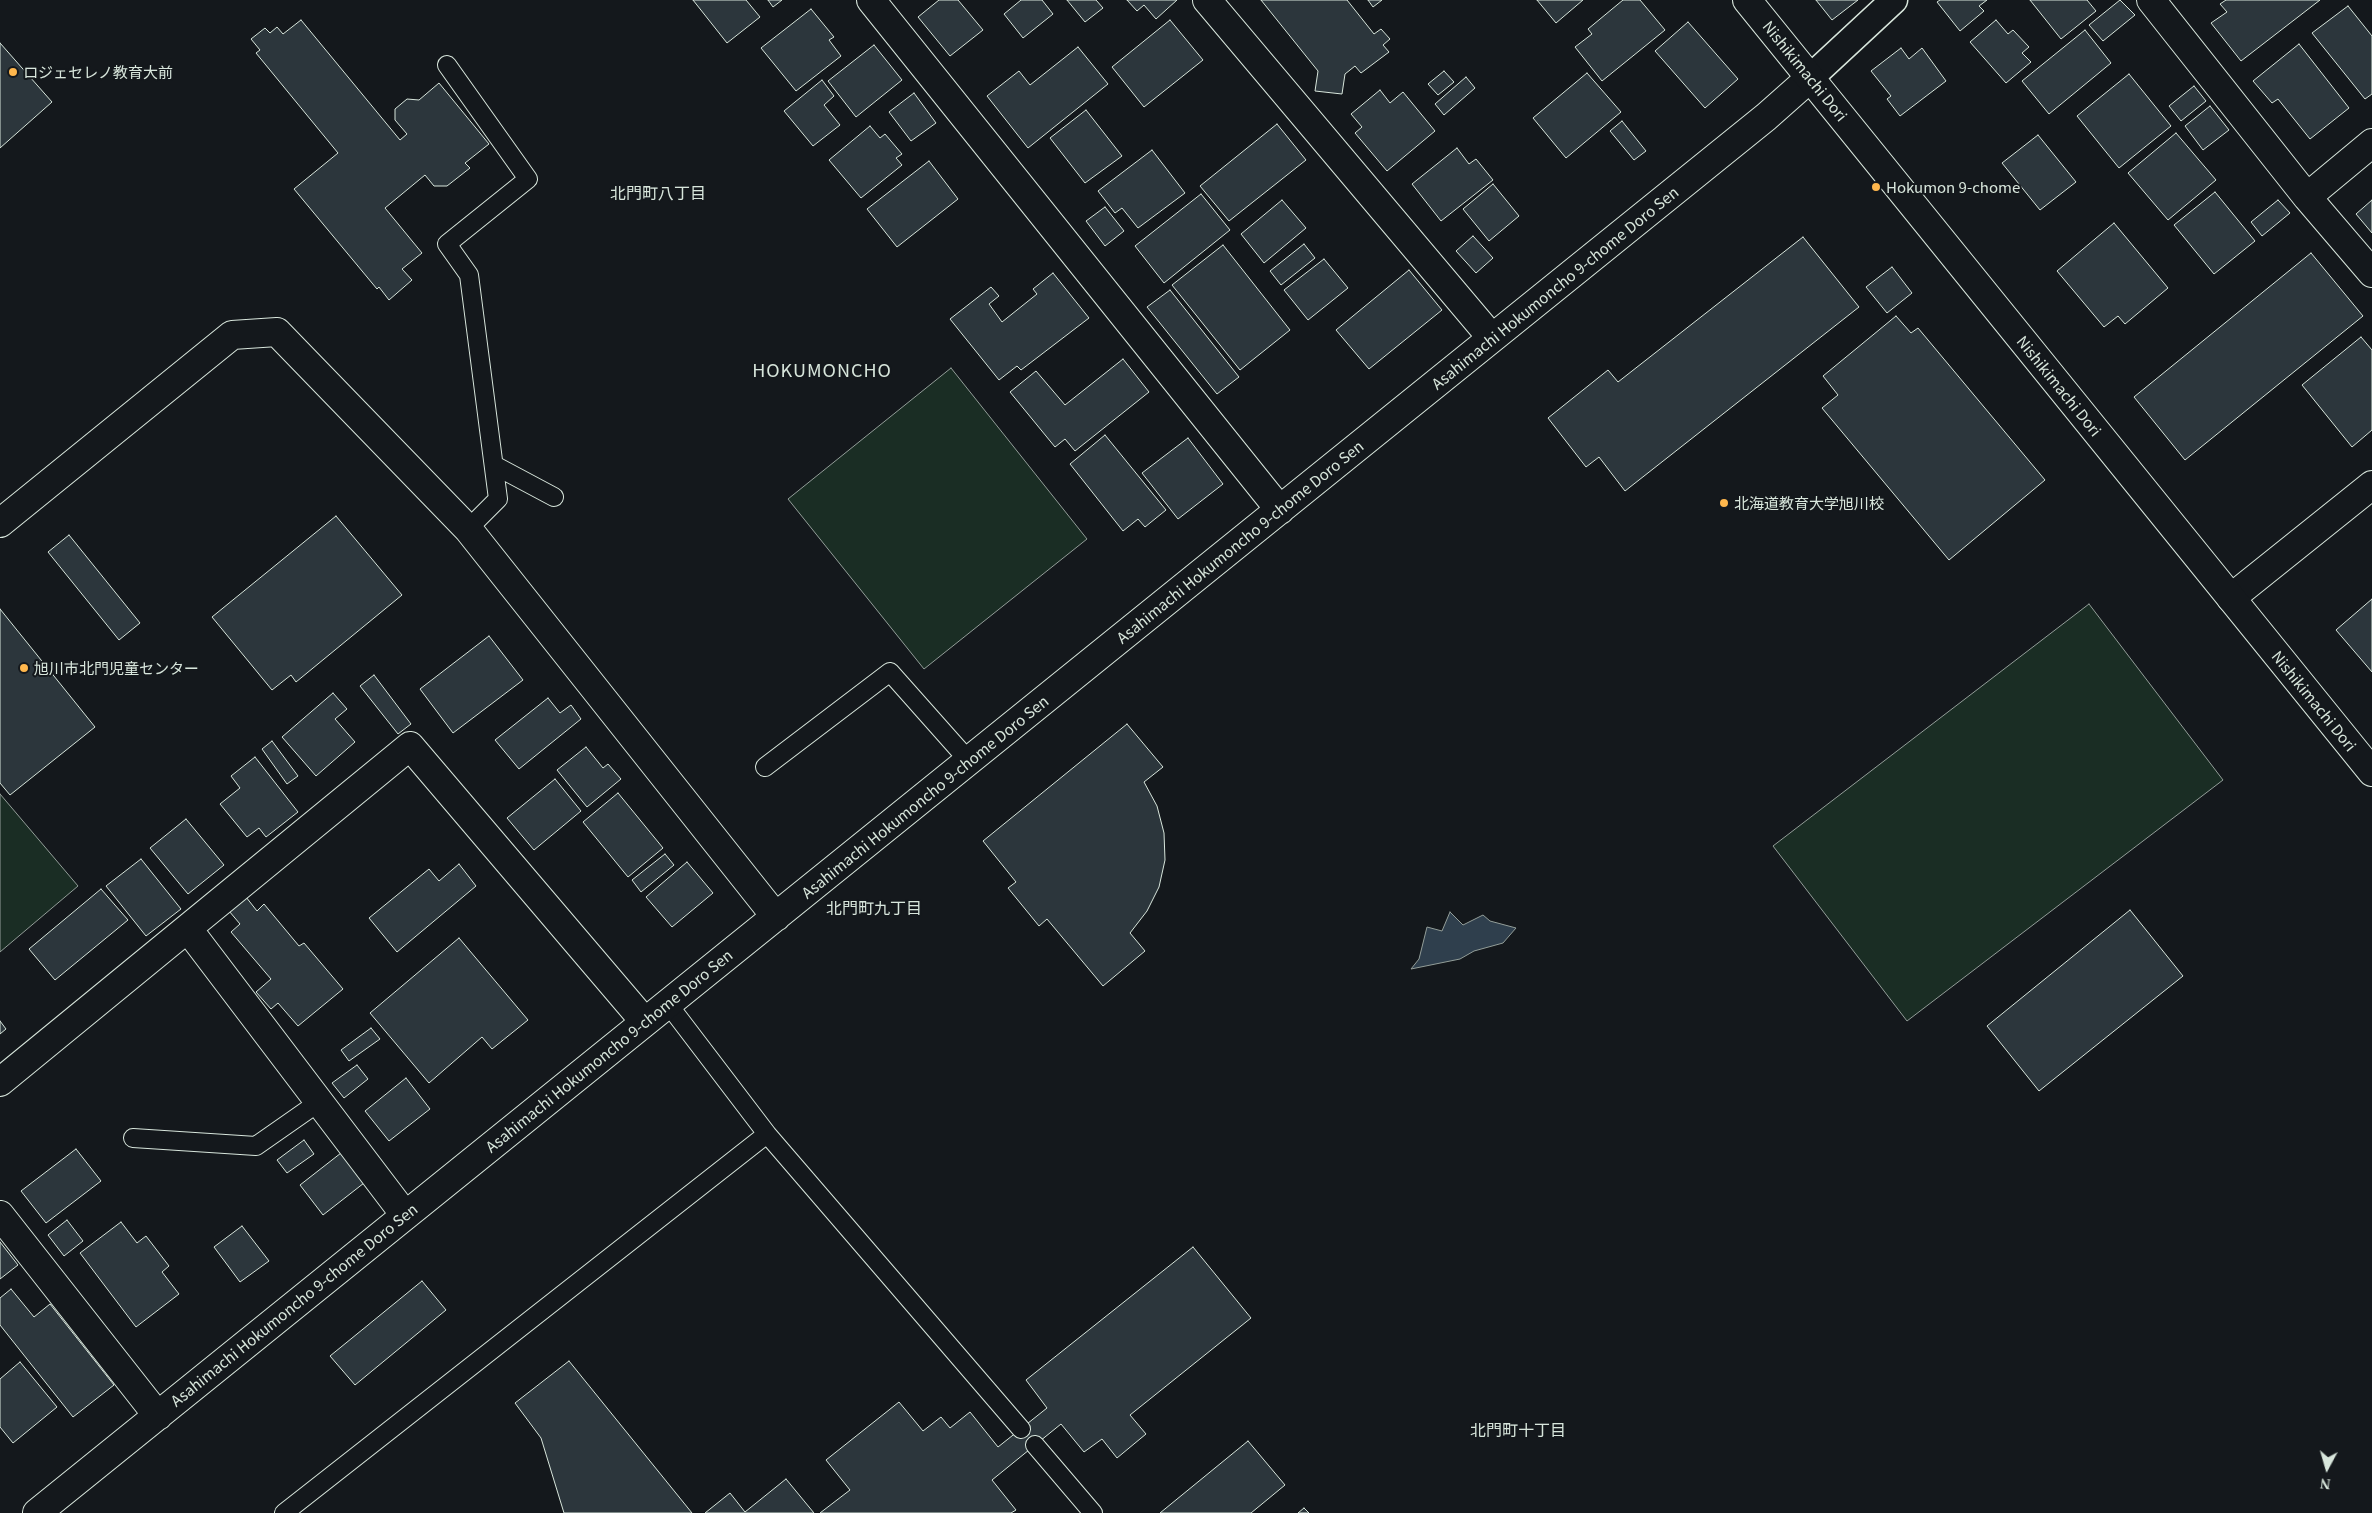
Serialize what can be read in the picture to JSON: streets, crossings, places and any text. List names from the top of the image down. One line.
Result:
{"streets":{"street":["Nishikimachi Dori","Asahimachi Hokumoncho 9-chome Doro Sen"]},"crossings":[["Nishikimachi Dori","Asahimachi Hokumoncho 9-chome Doro Sen"]],"districts":["北門町八丁目","HOKUMONCHO","北門町九丁目","北門町十丁目"],"places":["ロジェセレノ教育大前","Hokumon 9-chome","北海道教育大学旭川校","旭川市北門児童センター"],"north":"bottom"}
